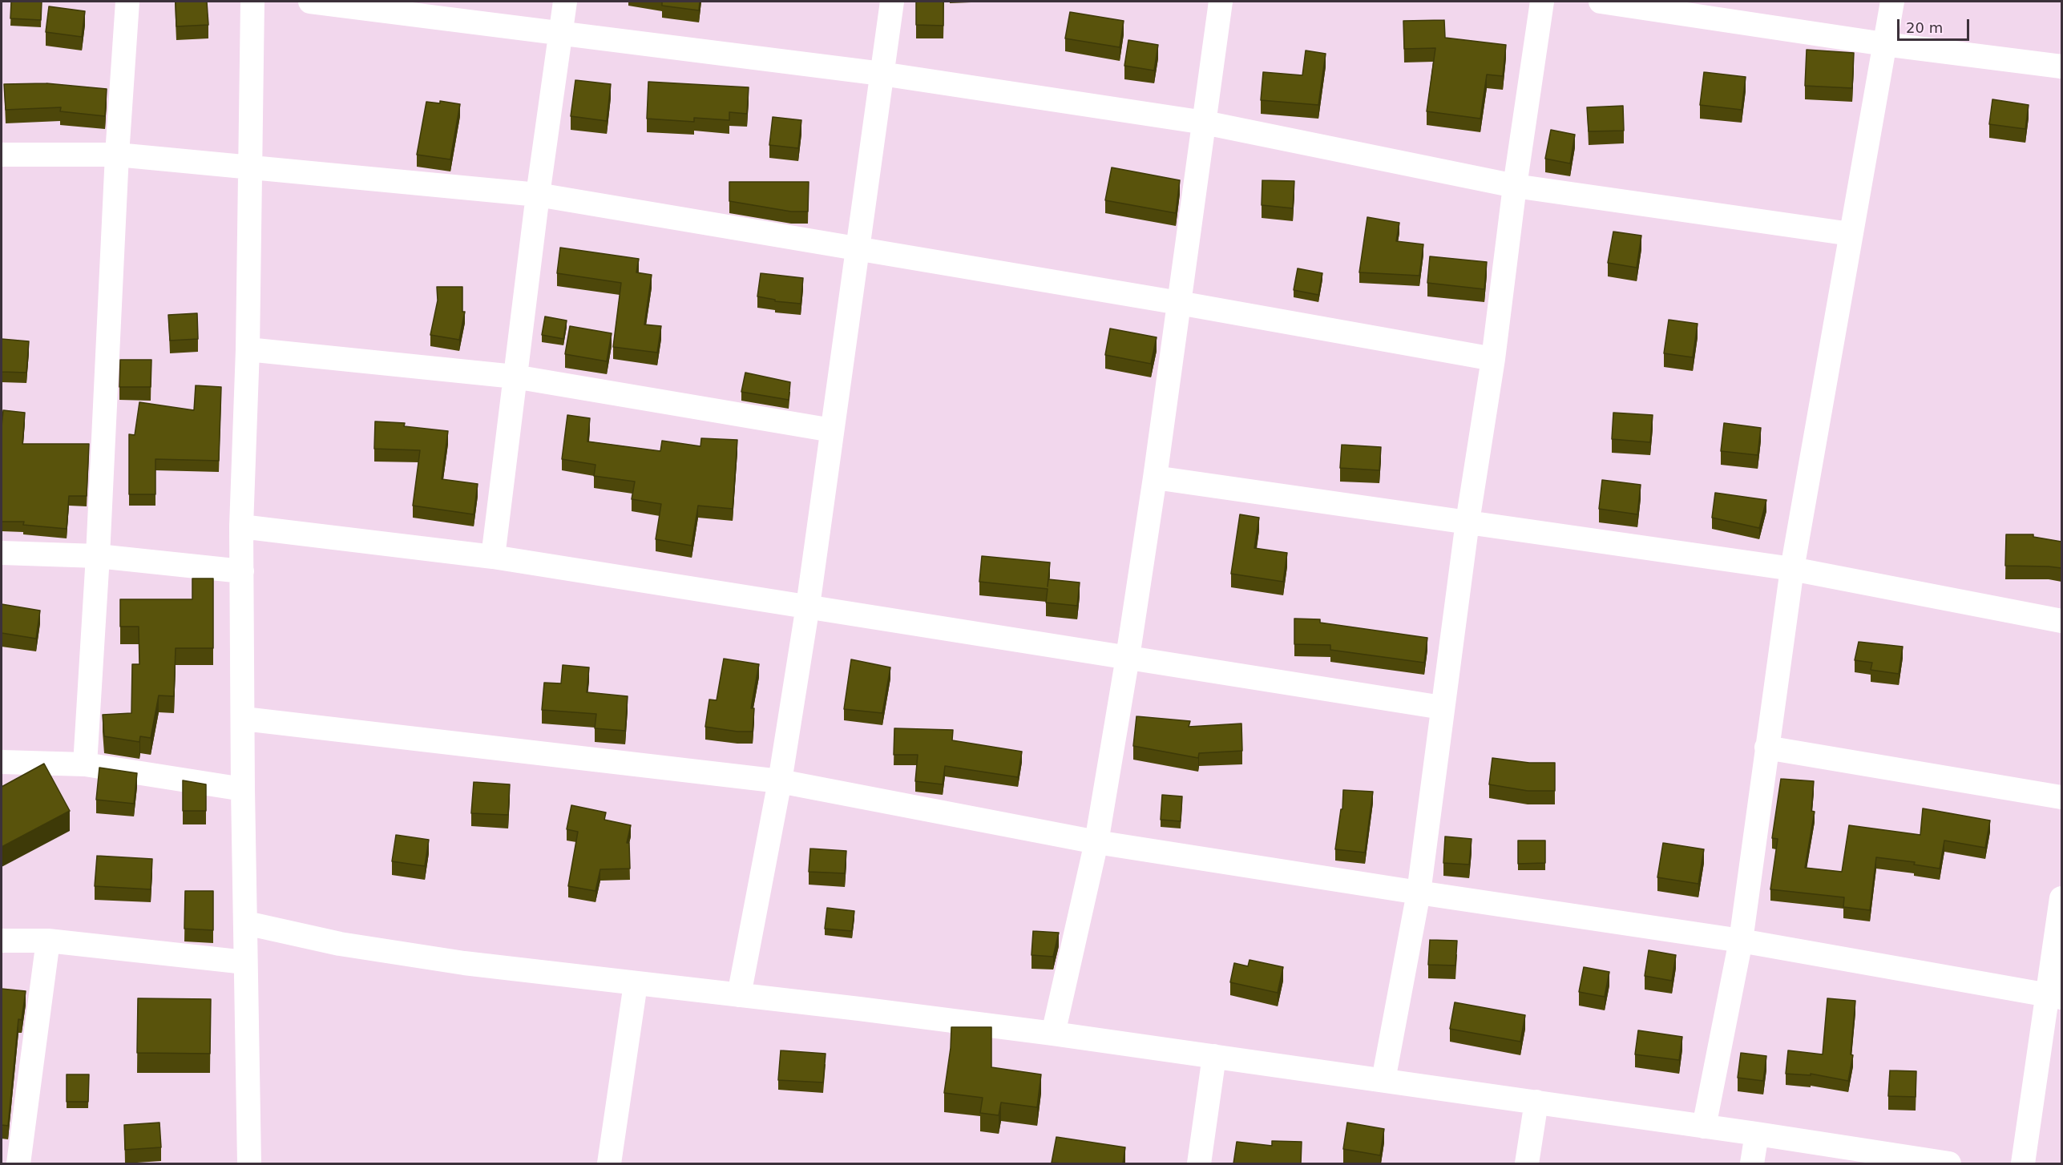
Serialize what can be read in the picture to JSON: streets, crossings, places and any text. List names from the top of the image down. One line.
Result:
{"scale_bar":"20 m"}
